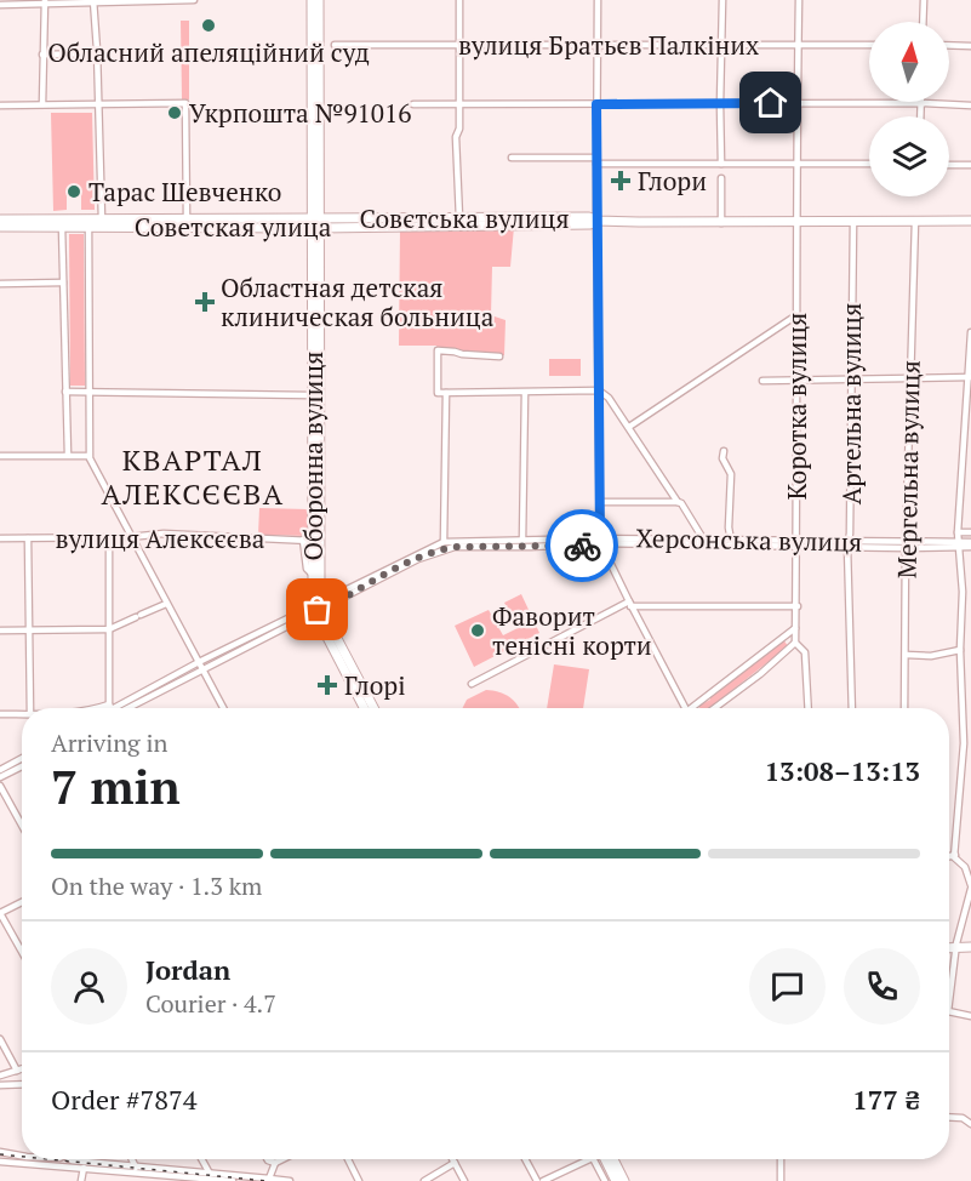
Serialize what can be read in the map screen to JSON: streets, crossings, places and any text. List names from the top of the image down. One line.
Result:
{"streets":{"main road":["Совєтська вулиця","Советская улица","Оборонна вулиця"],"street":["вулиця Братьєв Палкіних","Артельна вулиця","Коротка вулиця","Мергельна вулиця","вулиця Алексєєва","Херсонська вулиця"]},"crossings":[["вулиця Братьєв Палкіних","Коротка вулиця"],["Совєтська вулиця","Советская улица"],["Совєтська вулиця","Артельна вулиця"],["Совєтська вулиця","Коротка вулиця"],["Совєтська вулиця","Оборонна вулиця"],["Совєтська вулиця","Мергельна вулиця"],["Советская улица","Оборонна вулиця"],["Артельна вулиця","Херсонська вулиця"],["Коротка вулиця","Херсонська вулиця"],["Оборонна вулиця","вулиця Алексєєва"],["Оборонна вулиця","Херсонська вулиця"],["Мергельна вулиця","Херсонська вулиця"]],"districts":["КВАРТАЛ АЛЕКСЄЄВА"],"places":{"other":["Обласний апеляційний суд","Укрпошта №91016","Тарас Шевченко","Фаворит тенісні корти"],"health":["Глори","Областная детская клиническая больница","Глорі"]},"north":"top","page":{"heading":["7 min","Arriving in","13:08–13:13"],"panel":["Jordan","Courier · 4.7","Order #7874","177 ₴"],"bar":"On the way · 1.3 km"}}
